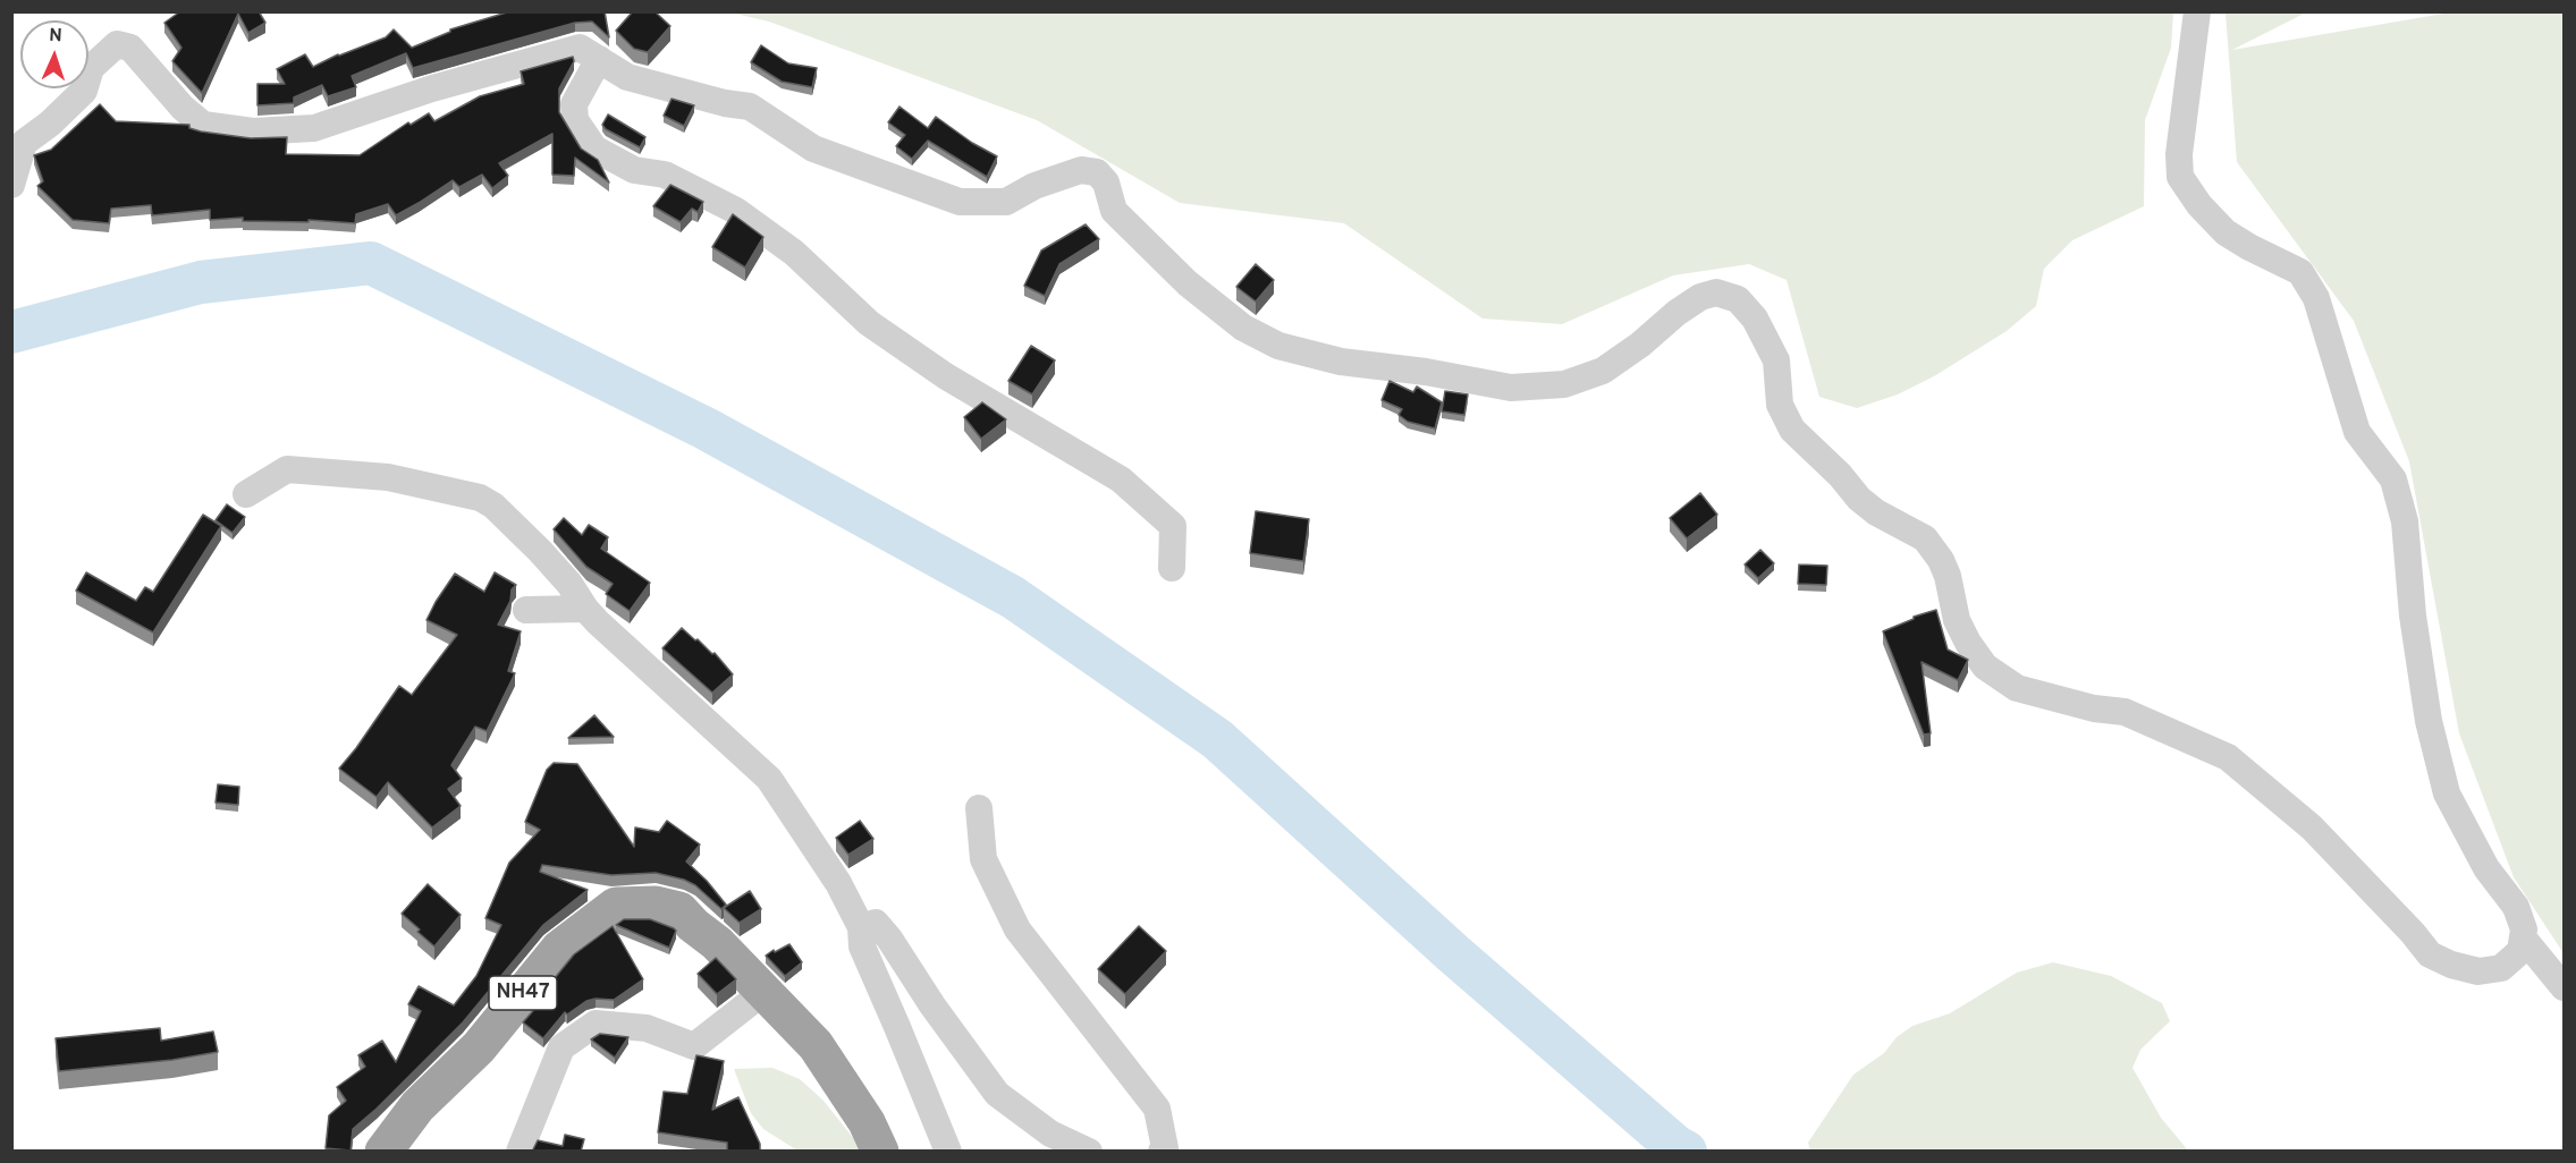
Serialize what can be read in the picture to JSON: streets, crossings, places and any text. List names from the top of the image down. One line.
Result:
{"streets":{"highway":["NH47"]},"north":"top"}
